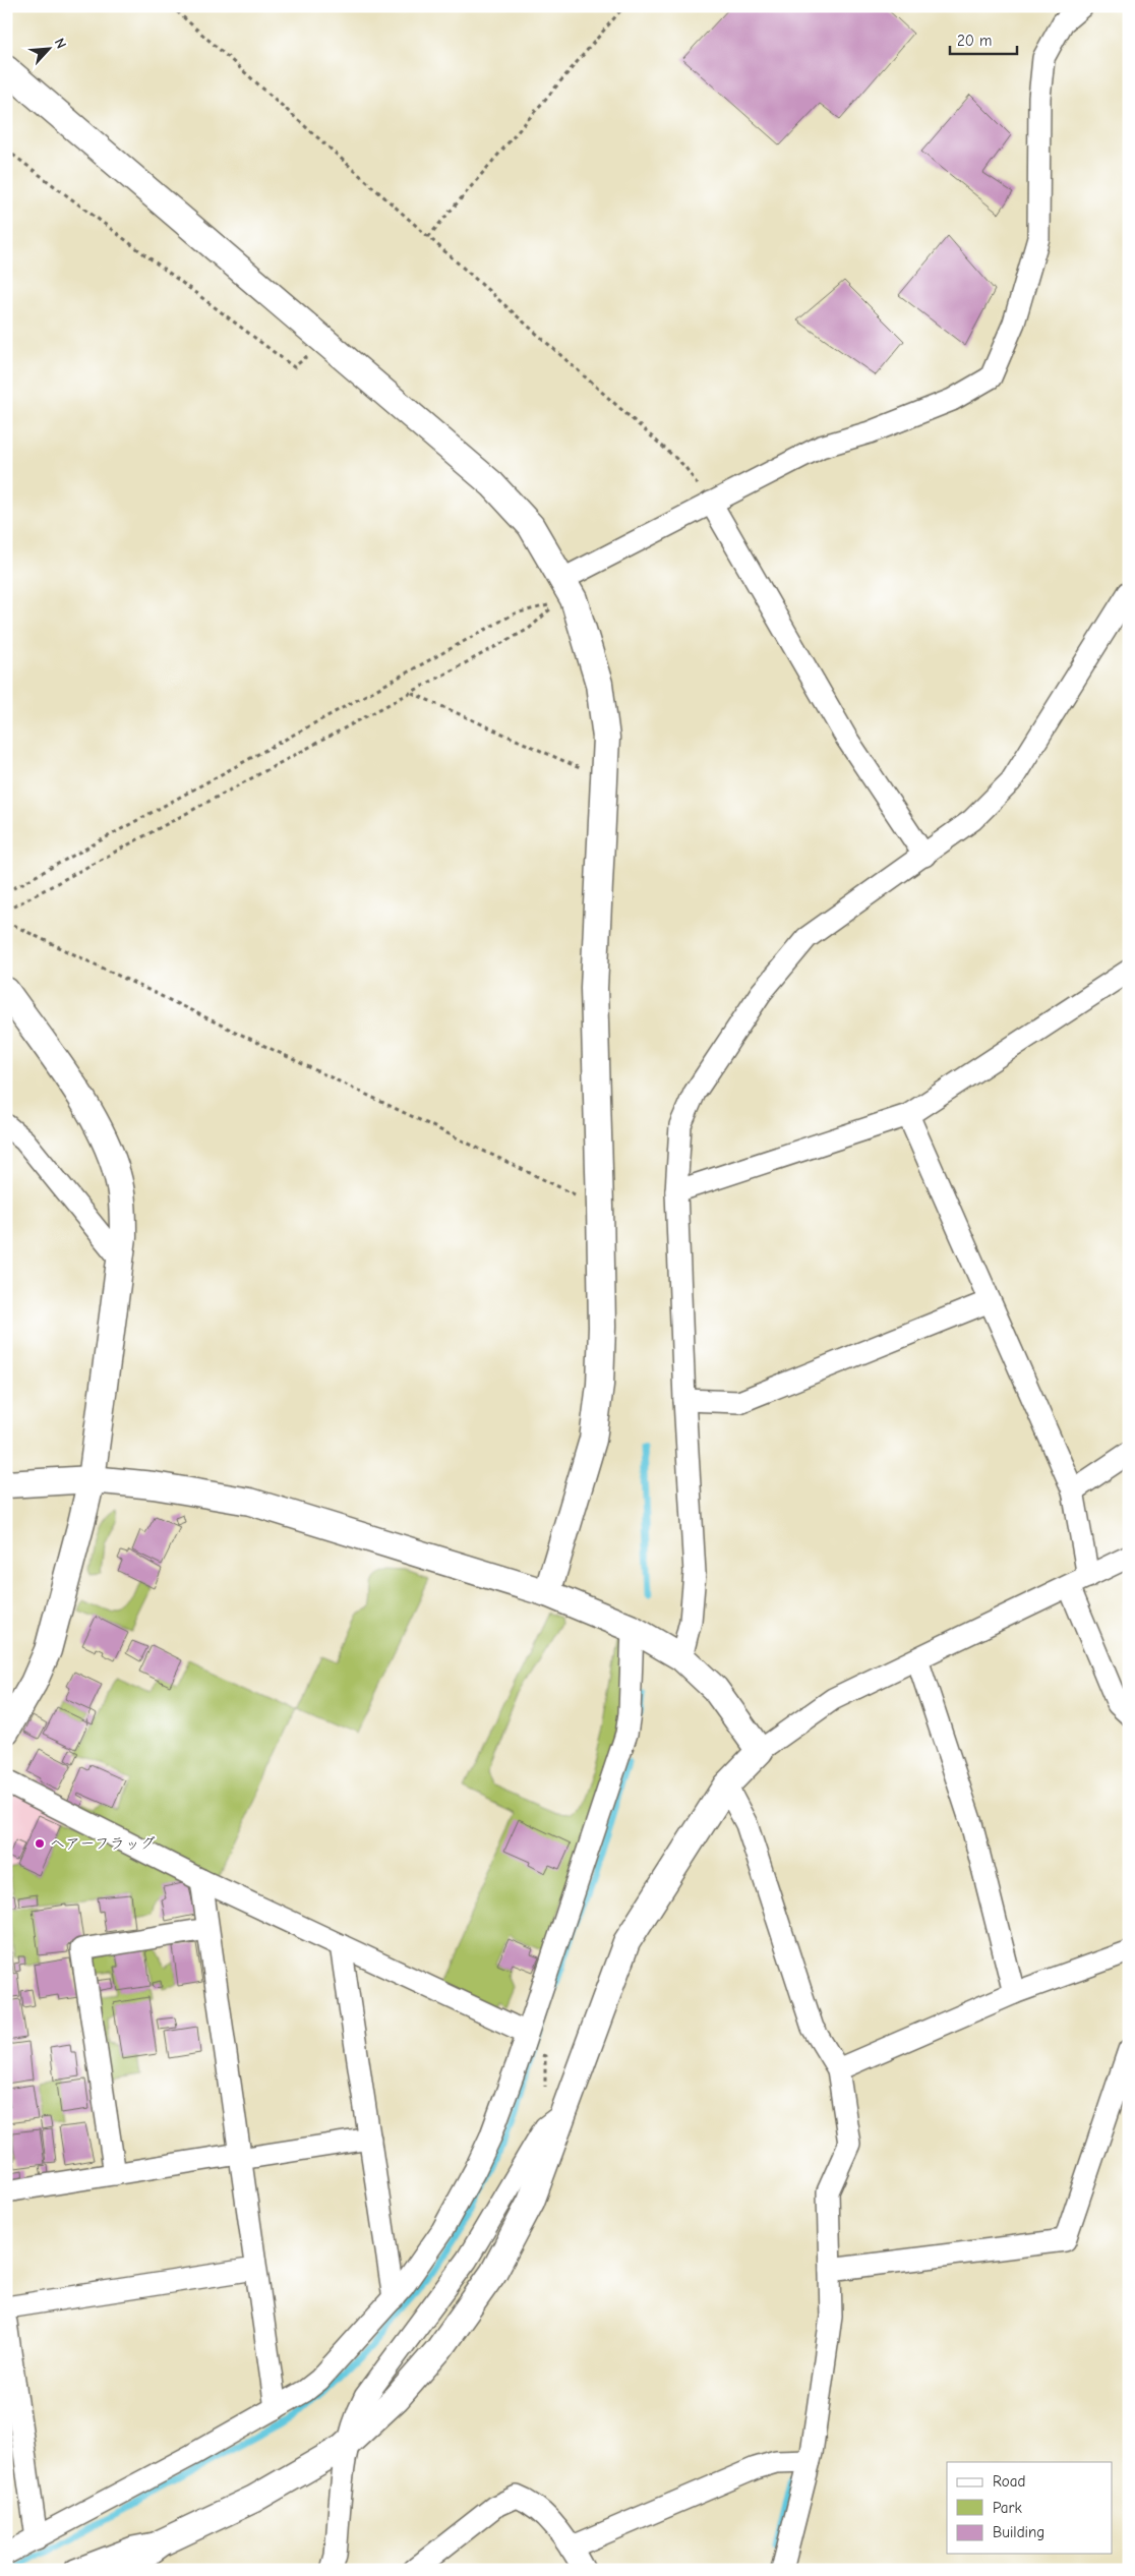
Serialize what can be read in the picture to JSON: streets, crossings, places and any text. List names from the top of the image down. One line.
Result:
{"places":["ヘアーフラッグ"],"legend":["Road","Park","Building"],"scale_bar":"20 m","north":"top right"}
